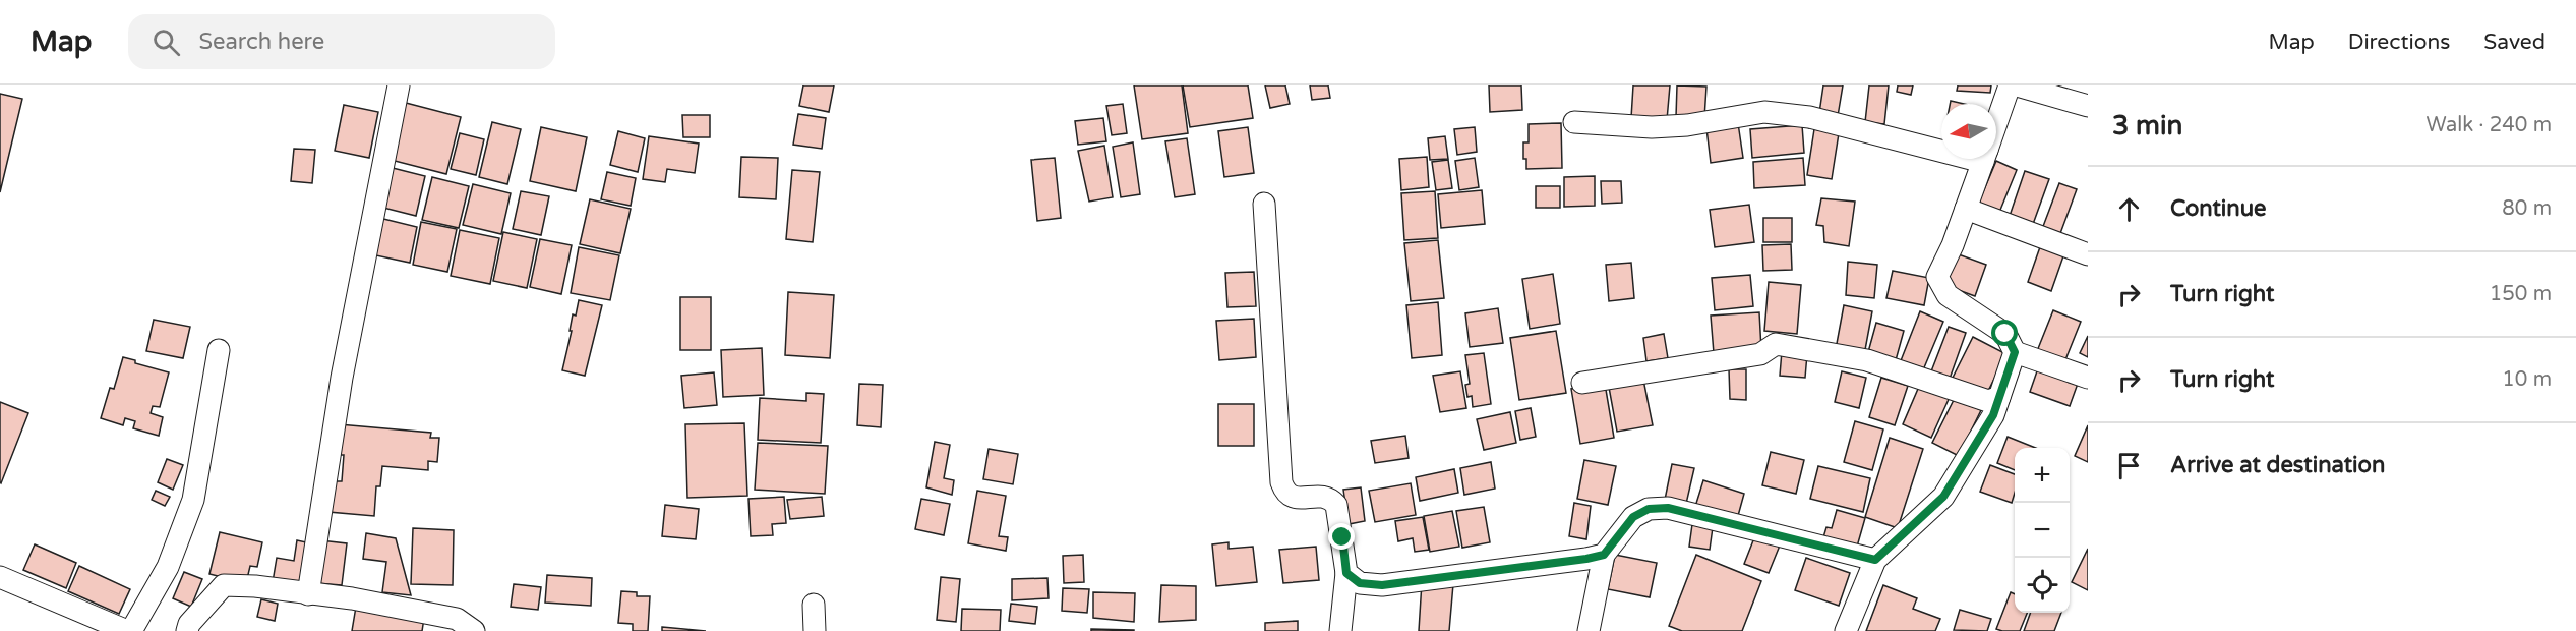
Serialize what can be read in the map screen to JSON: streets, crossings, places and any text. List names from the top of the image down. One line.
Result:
{"north":"left","page":{"header":"Map","search":"Search here","nav":["Map","Directions","Saved"],"heading":["3 min","Walk · 240 m"],"list":[["Continue","80 m"],["Turn right","150 m"],["Turn right","10 m"],"Arrive at destination"],"map_buttons":["+","−"]}}
